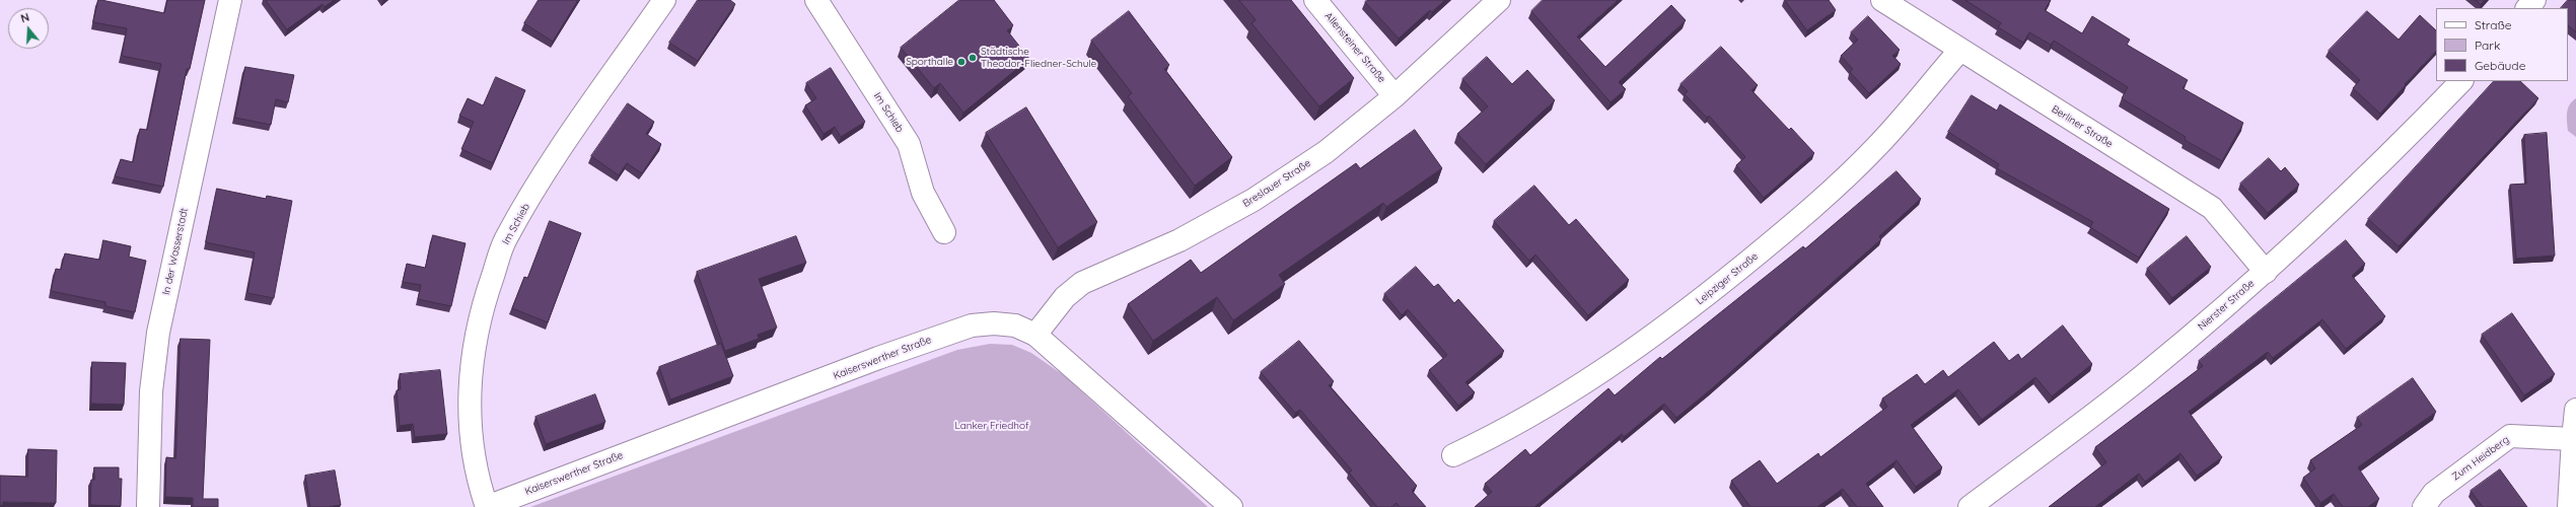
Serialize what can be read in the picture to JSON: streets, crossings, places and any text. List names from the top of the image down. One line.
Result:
{"streets":{"street":["Allensteiner Straße","Im Schieb","Berliner Straße","Breslauer Straße","In der Wasserstadt","Leipziger Straße","Nierster Straße","Kaiserswerther Straße","Zum Heidberg"]},"crossings":[["Allensteiner Straße","Breslauer Straße"],["Im Schieb","Kaiserswerther Straße"],["Berliner Straße","Leipziger Straße"],["Berliner Straße","Nierster Straße"],["Breslauer Straße","Kaiserswerther Straße"]],"parks":["Lanker Friedhof"],"places":["Städtische Theodor-Fliedner-Schule","Sporthalle"],"legend":["Straße","Park","Gebäude"],"north":"top"}
